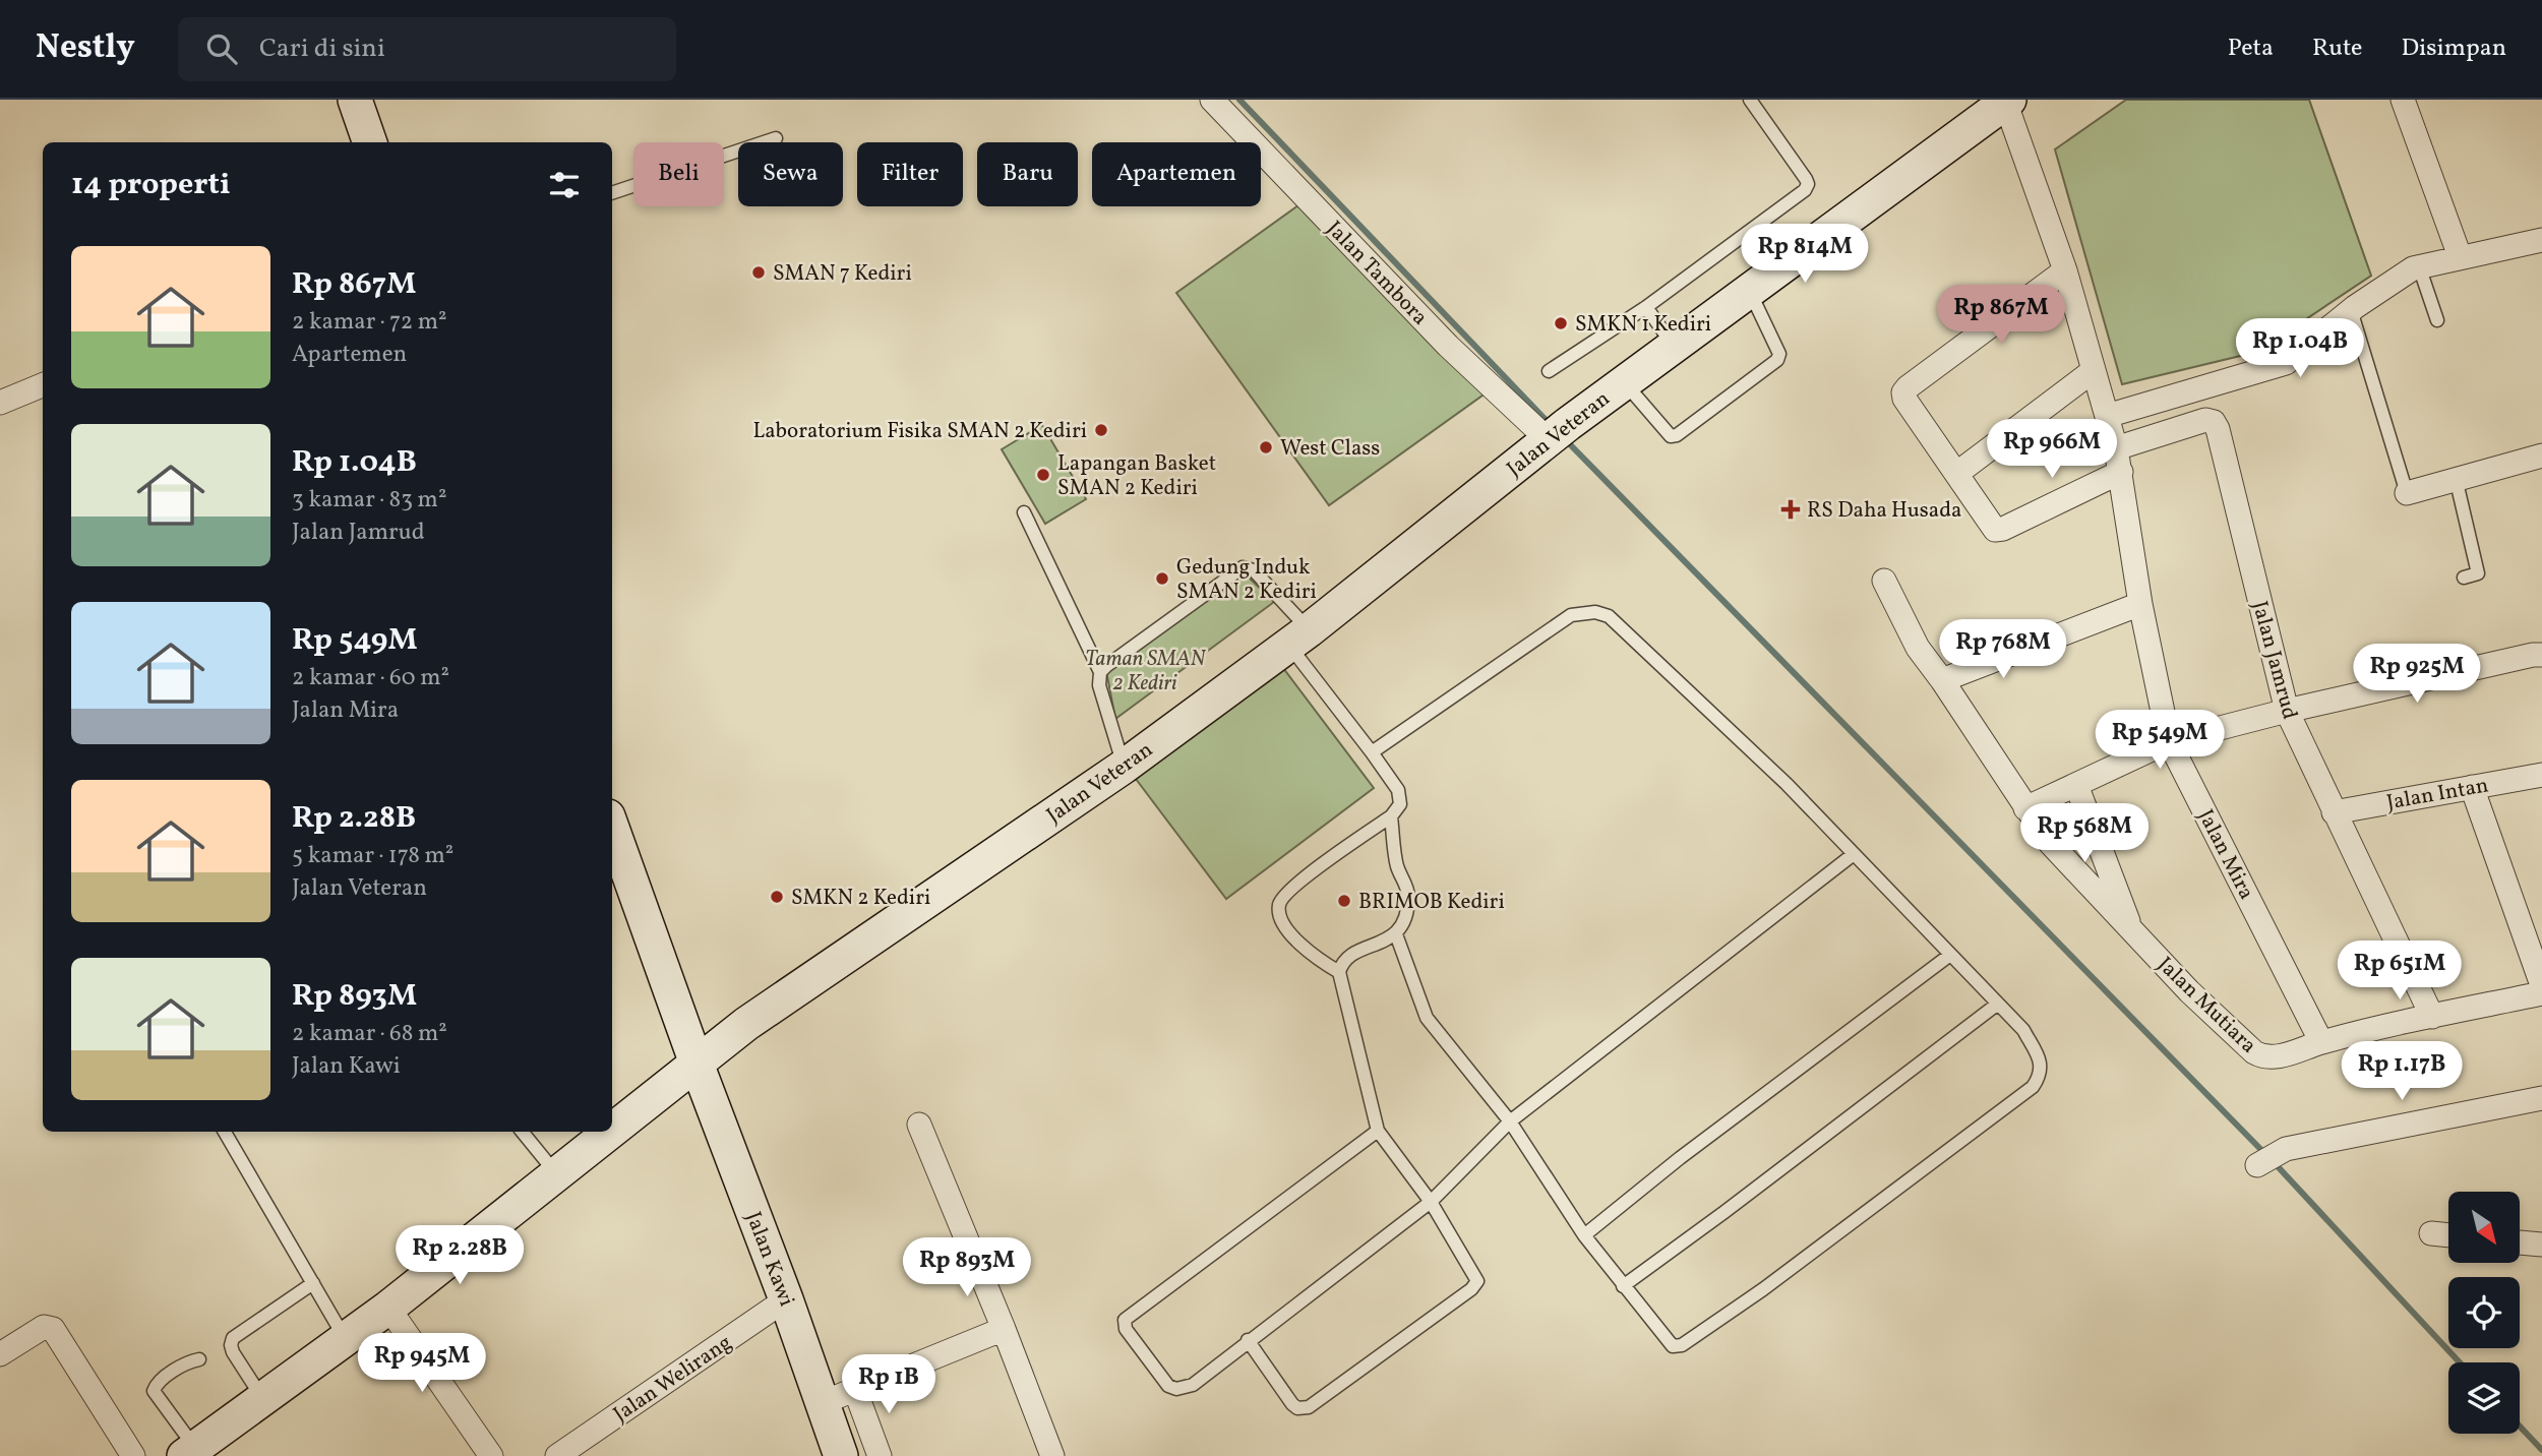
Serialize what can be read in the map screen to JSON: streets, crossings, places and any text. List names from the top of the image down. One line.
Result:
{"streets":{"main road":["Jalan Veteran","Jalan Kawi"],"street":["Jalan Tambora","Jalan Jamrud","Jalan Intan","Jalan Mira","Jalan Mutiara","Jalan Welirang"]},"crossings":[["Jalan Tambora","Jalan Veteran"],["Jalan Veteran","Jalan Mira"],["Jalan Veteran","Jalan Kawi"],["Jalan Jamrud","Jalan Intan"],["Jalan Jamrud","Jalan Mira"],["Jalan Jamrud","Jalan Mutiara"],["Jalan Mira","Jalan Mutiara"],["Jalan Kawi","Jalan Welirang"]],"parks":["Taman SMAN 2 Kediri"],"places":{"other":["SMAN 7 Kediri","SMKN 1 Kediri","Laboratorium Fisika SMAN 2 Kediri","West Class","Lapangan Basket SMAN 2 Kediri","Gedung Induk SMAN 2 Kediri","SMKN 2 Kediri","BRIMOB Kediri"],"health":["RS Daha Husada"]},"north":"bottom right","page":{"header":"Nestly","search":"Cari di sini","nav":["Peta","Rute","Disimpan"],"chip":["Beli","Sewa","Filter","Baru","Apartemen"],"heading":"14 properti","price":["Rp 814M","Rp 867M","Rp 1.04B","Rp 966M","Rp 768M","Rp 925M","Rp 549M","Rp 568M","Rp 651M","Rp 1.17B","Rp 2.28B","Rp 893M","Rp 945M","Rp 1B"],"list":[{"name":"Rp 867M","note":"2 kamar · 72 m² · Apartemen"},{"name":"Rp 1.04B","note":"3 kamar · 83 m² · Jalan Jamrud"},{"name":"Rp 549M","note":"2 kamar · 60 m² · Jalan Mira"},{"name":"Rp 2.28B","note":"5 kamar · 178 m² · Jalan Veteran"},{"name":"Rp 893M","note":"2 kamar · 68 m² · Jalan Kawi"}]}}
